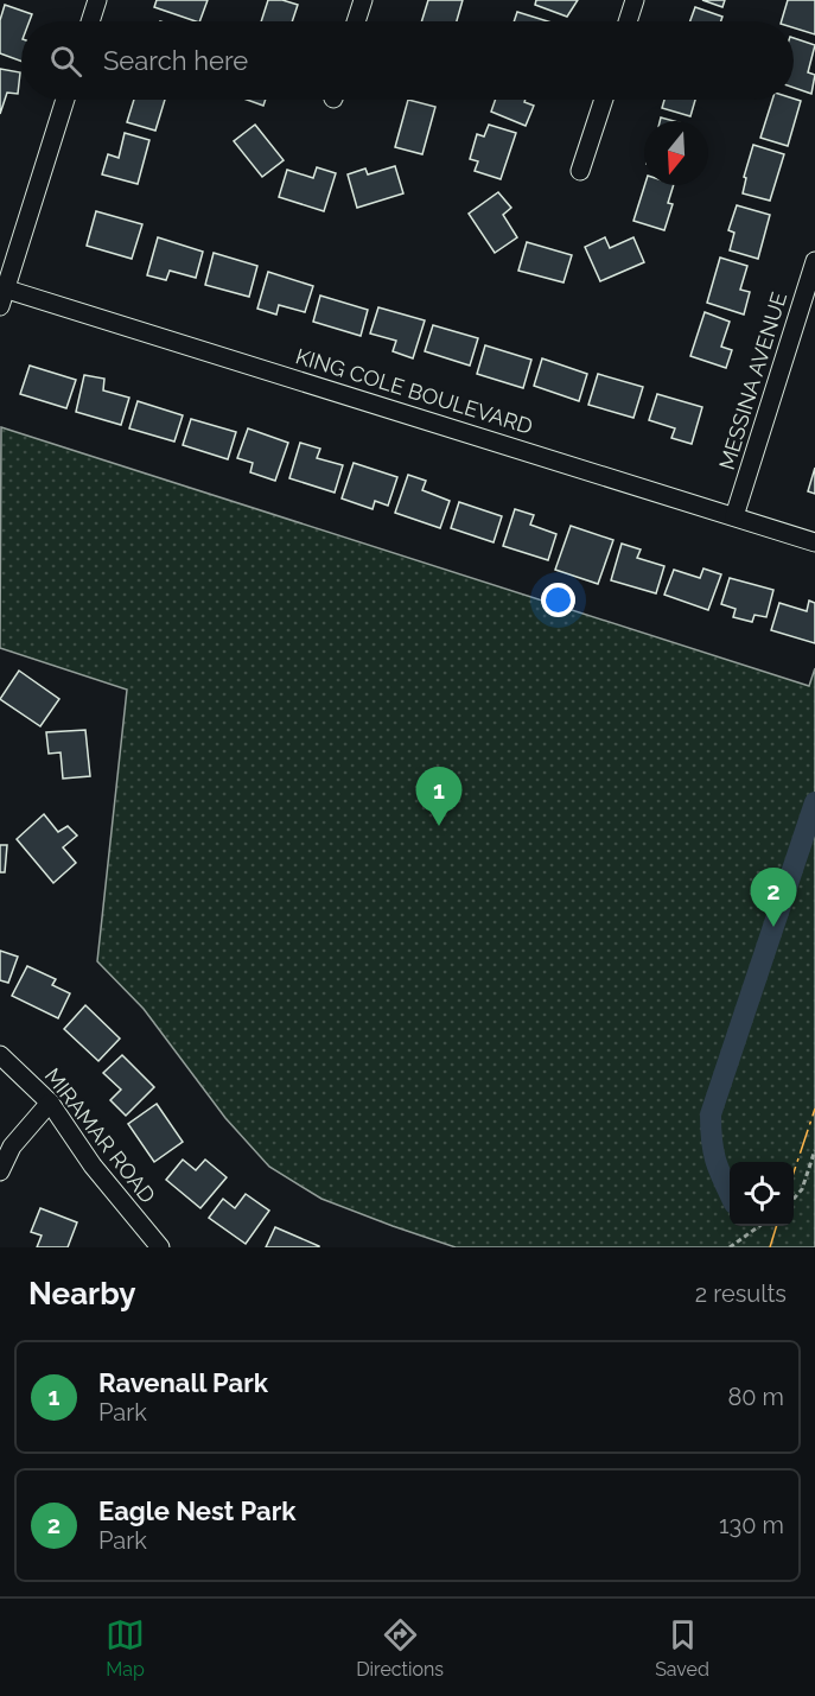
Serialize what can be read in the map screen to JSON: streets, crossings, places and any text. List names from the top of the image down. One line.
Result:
{"streets":{"street":["MESSINA AVENUE","KING COLE BOULEVARD","MIRAMAR ROAD"]},"crossings":[["MESSINA AVENUE","KING COLE BOULEVARD"]],"north":"bottom","page":{"search":"Search here","pins":["1","2"],"heading":["Nearby","2 results"],"list":[{"mark":"1","name":"Ravenall Park","note":"Park","value":"80 m"},{"mark":"2","name":"Eagle Nest Park","note":"Park","value":"130 m"}],"nav":["Map","Directions","Saved"]}}
